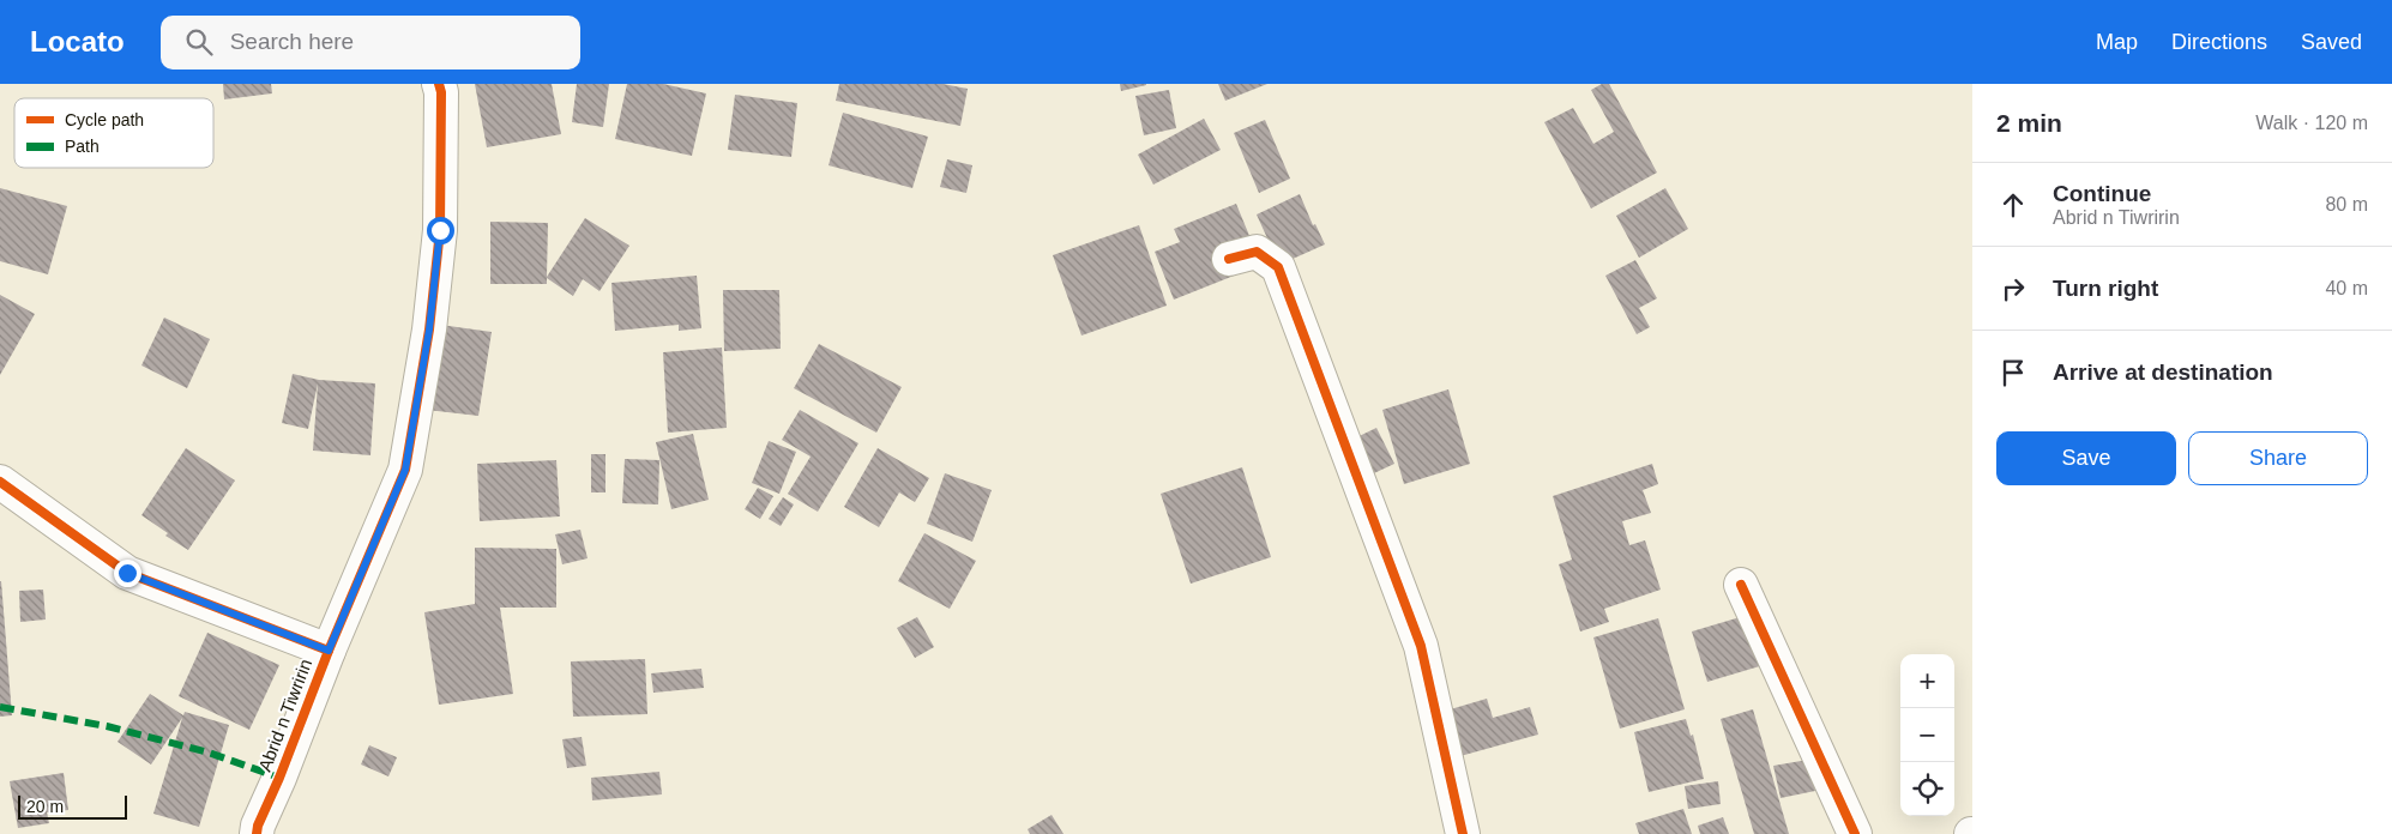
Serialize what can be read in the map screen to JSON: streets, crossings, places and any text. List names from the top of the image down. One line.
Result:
{"streets":{"street":["Abrid n Tiwririn"]},"legend":["Cycle path","Path"],"scale_bar":"20 m","page":{"header":"Locato","search":"Search here","nav":["Map","Directions","Saved"],"heading":["2 min","Walk · 120 m"],"list":[["Continue","Abrid n Tiwririn","80 m"],["Turn right","40 m"],"Arrive at destination"],"buttons":["Save","Share"],"map_buttons":["+","−"],"scale":"20 m"}}
